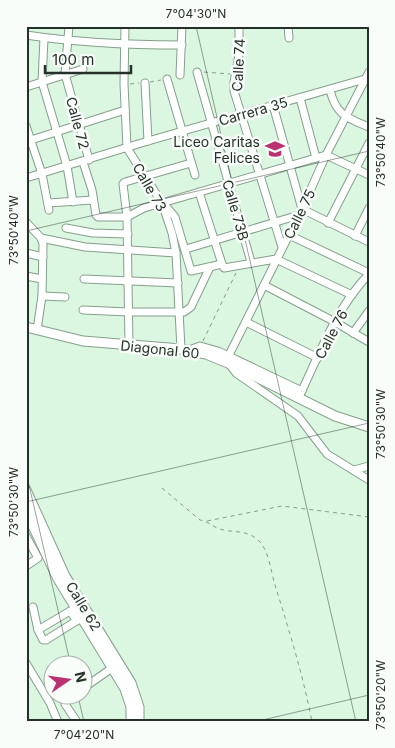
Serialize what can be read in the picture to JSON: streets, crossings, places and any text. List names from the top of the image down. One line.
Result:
{"streets":{"main road":["Diagonal 60","Calle 62"],"street":["Calle 74","Carrera 35","Calle 72","Calle 73","Calle 73B","Calle 75","Calle 76"]},"crossings":[["Calle 74","Carrera 35"],["Calle 74","Calle 75"],["Carrera 35","Calle 72"],["Carrera 35","Calle 73"],["Carrera 35","Calle 73B"],["Carrera 35","Calle 75"],["Calle 73","Diagonal 60"],["Calle 75","Diagonal 60"],["Calle 76","Diagonal 60"]],"places":{"school or university":["Liceo Caritas Felices"]},"scale_bar":"100 m","north":"right","coordinates":["7°04'30\"N","73°50'40\"W","73°50'30\"W","73°50'20\"W","7°04'20\"N"]}
